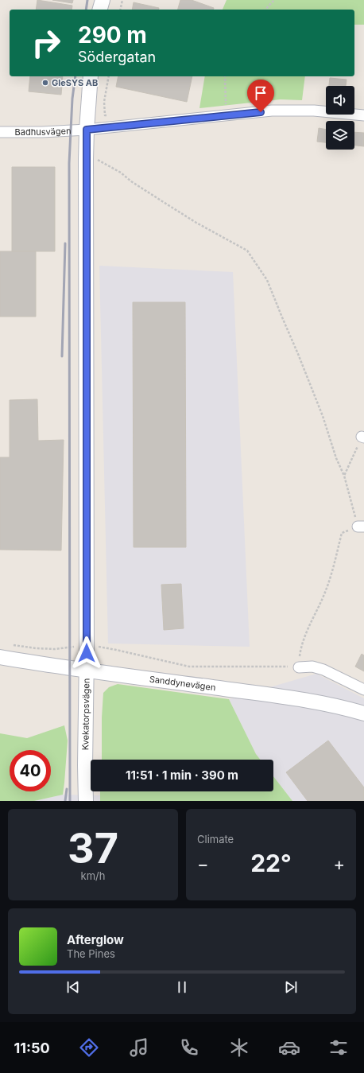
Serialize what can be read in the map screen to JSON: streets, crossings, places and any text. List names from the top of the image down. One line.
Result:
{"streets":{"street":["Badhusvägen","Sanddynevägen","Kvekatorpsvägen"]},"crossings":[["Badhusvägen","Kvekatorpsvägen"],["Sanddynevägen","Kvekatorpsvägen"]],"places":["GleSYS AB"],"page":{"turn":["290 m","Södergatan"],"limit":"40","trip":"11:51 · 1 min · 390 m","tile":[["37","km/h"],"Climate"],"heat":["−","22°","+"],"song":["Afterglow","The Pines"],"tabs":"11:50"}}
